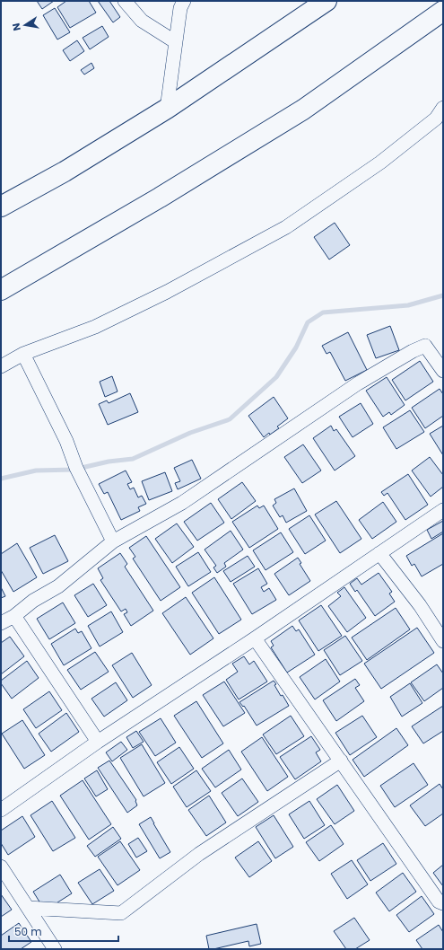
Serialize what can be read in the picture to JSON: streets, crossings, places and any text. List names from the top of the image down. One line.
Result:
{"scale_bar":"50 m","north":"left"}
